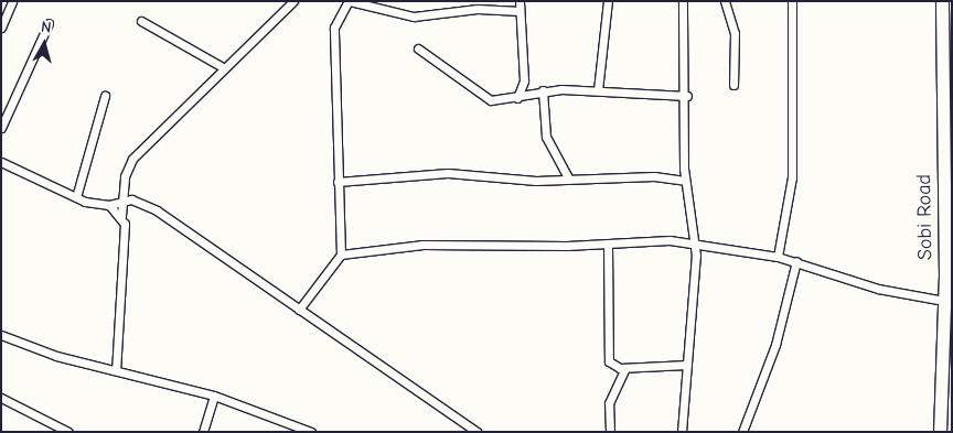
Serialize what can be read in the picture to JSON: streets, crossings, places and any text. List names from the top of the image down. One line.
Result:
{"streets":{"highway":["Sobi Road"]},"north":"top"}
